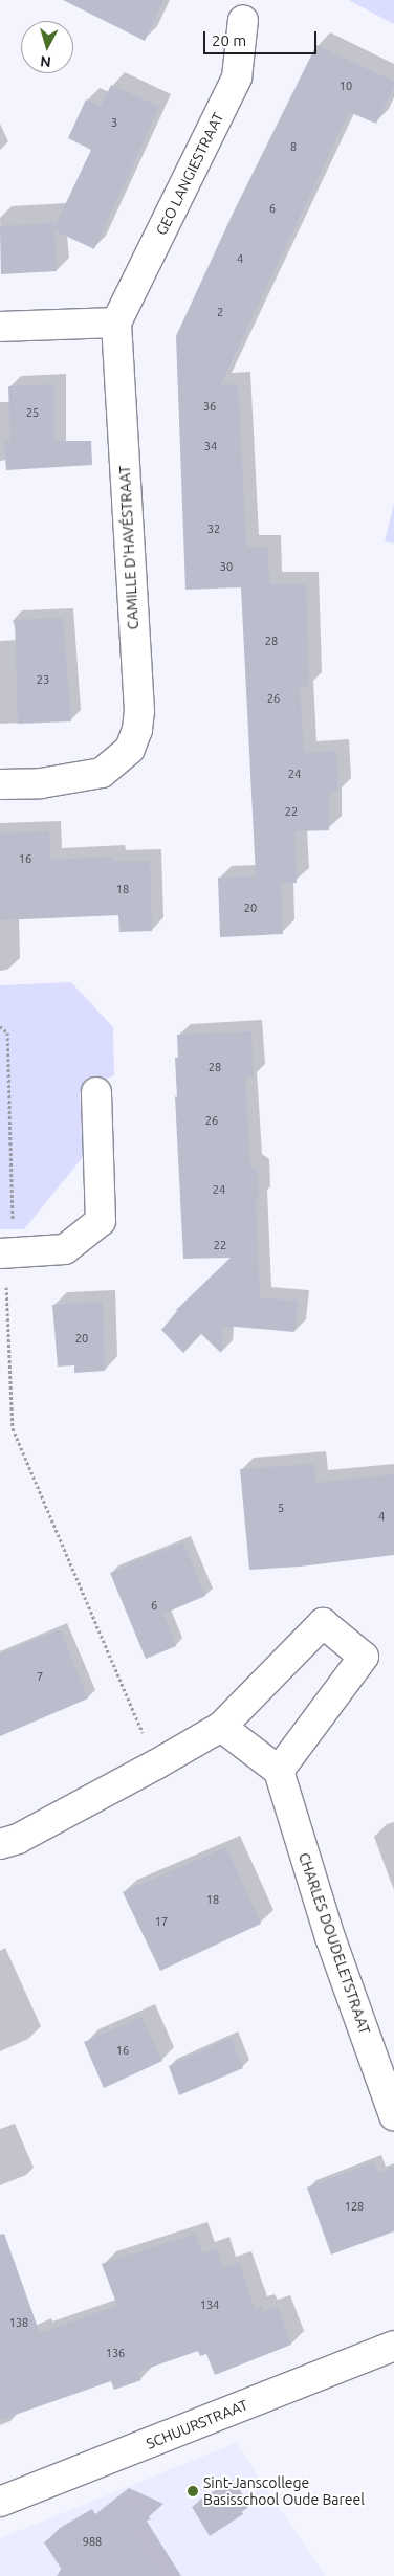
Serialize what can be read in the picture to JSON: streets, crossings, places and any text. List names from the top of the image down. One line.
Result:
{"streets":{"street":["GEO LANGIESTRAAT","CAMILLE D'HAVÉSTRAAT","CHARLES DOUDELETSTRAAT","SCHUURSTRAAT"]},"crossings":[["GEO LANGIESTRAAT","CAMILLE D'HAVÉSTRAAT"]],"places":["Sint-Janscollege Basisschool Oude Bareel"],"house_numbers":["10","3","8","6","4","2","36","25","34","32","30","28","23","26","24","22","16","18","20","28","26","24","22","20","5","4","6","7","18","17","16","128","134","138","136","988"],"scale_bar":"20 m","north":"bottom"}
